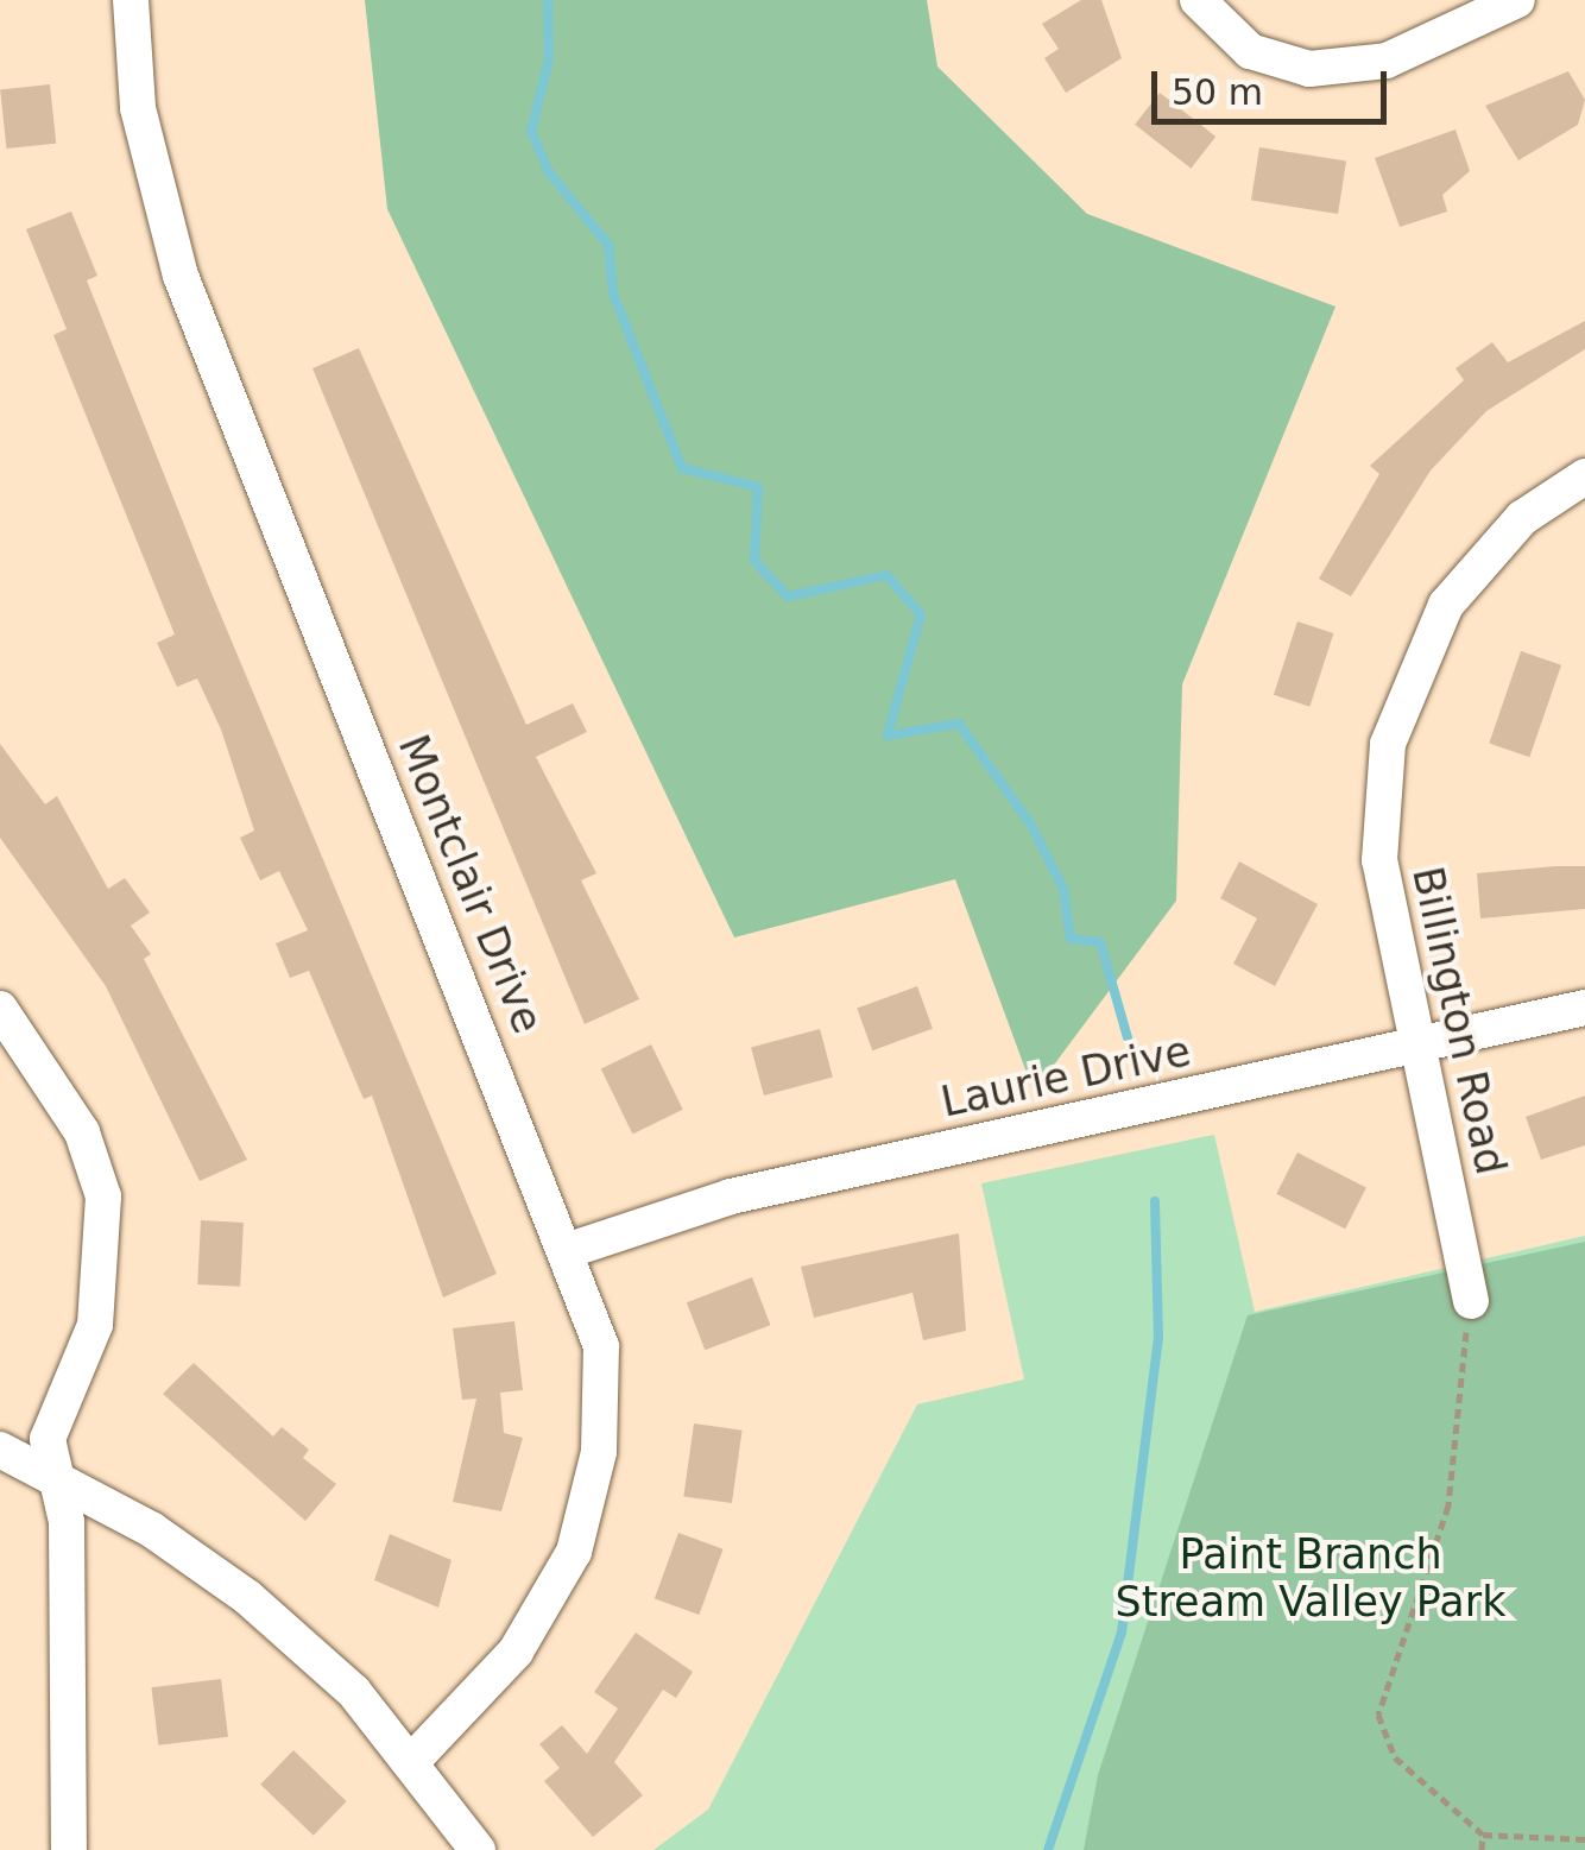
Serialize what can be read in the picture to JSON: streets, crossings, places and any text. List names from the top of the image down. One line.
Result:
{"streets":{"street":["Montclair Drive","Billington Road","Laurie Drive"]},"crossings":[["Montclair Drive","Laurie Drive"],["Billington Road","Laurie Drive"]],"parks":["Paint Branch Stream Valley Park"],"scale_bar":"50 m"}
